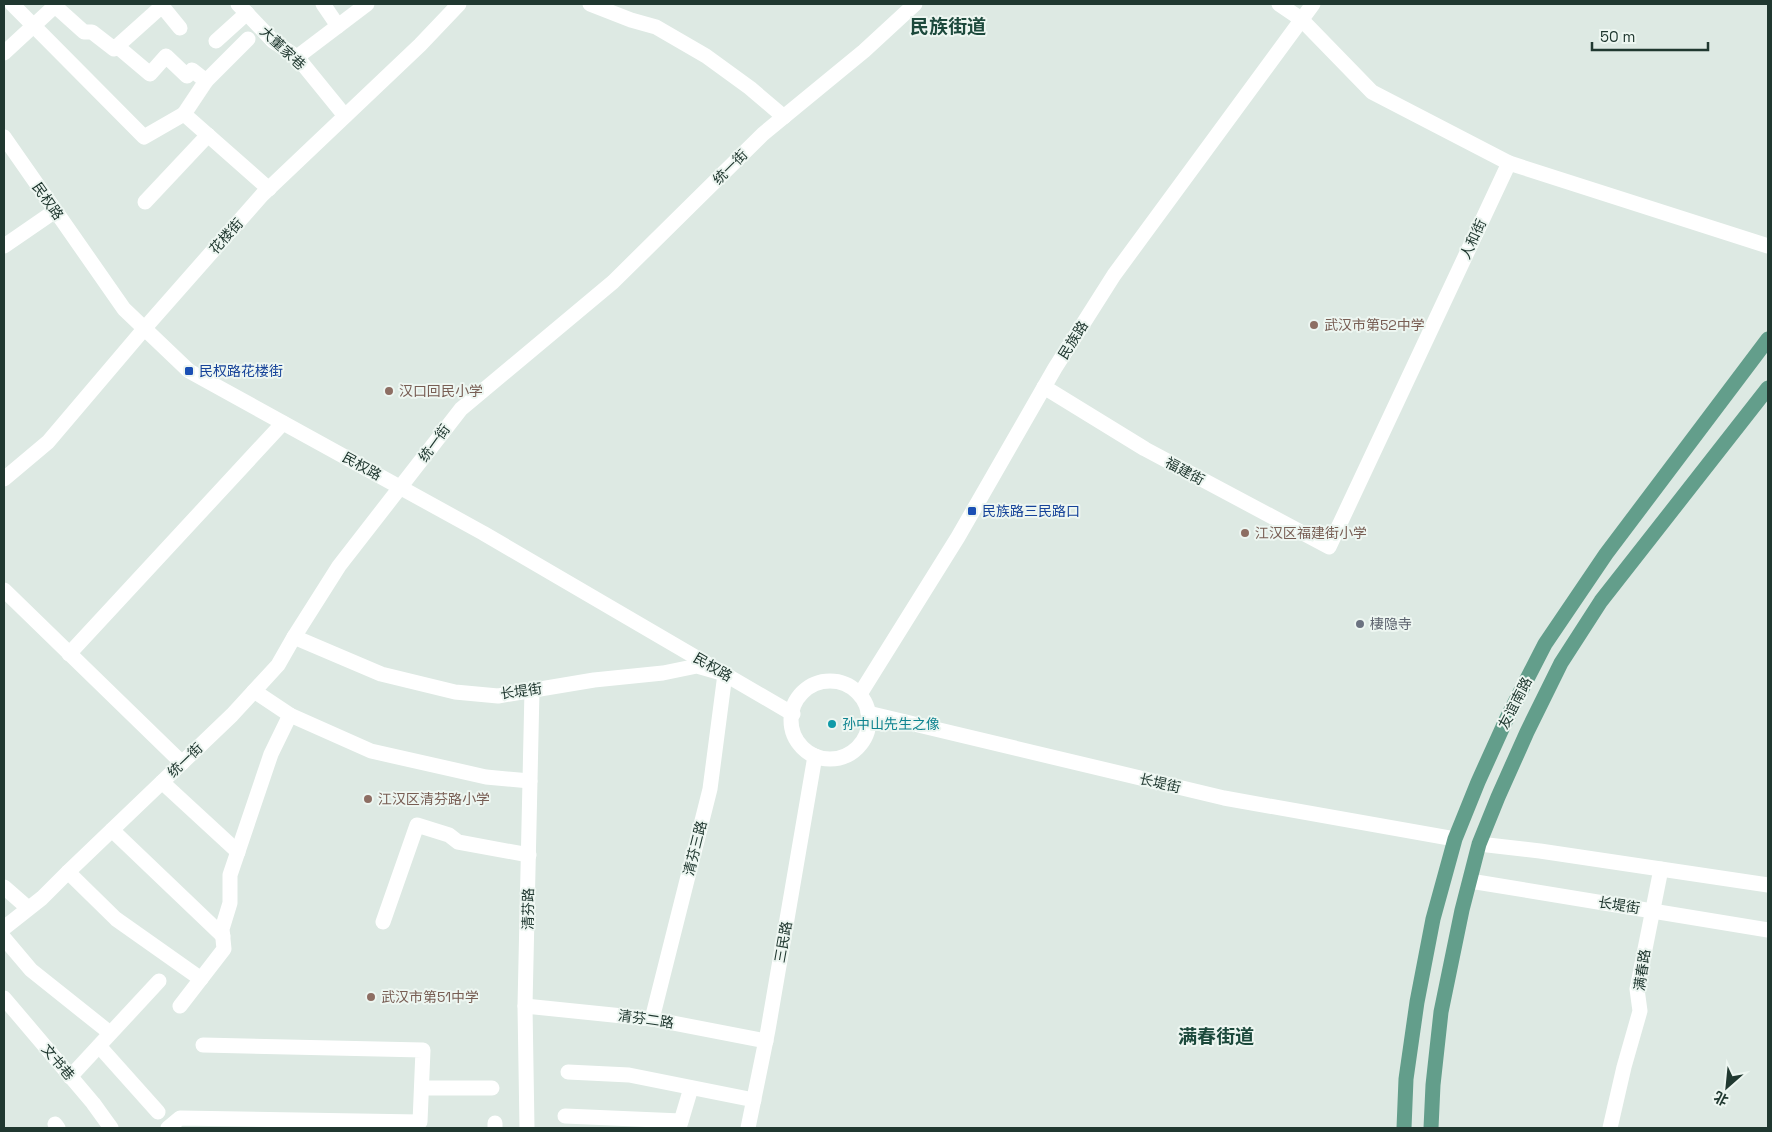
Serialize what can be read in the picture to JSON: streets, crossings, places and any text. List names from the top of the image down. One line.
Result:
{"streets":{"main road":["友谊南路"],"street":["大董家巷","统一街","民权路","花楼街","人和街","民族路","福建街","长堤街","清芬三路","清芬路","三民路","满春路","清芬二路","文书巷"]},"crossings":[["大董家巷","花楼街"],["统一街","民权路"],["统一街","长堤街"],["民权路","花楼街"],["民权路","民族路"],["民权路","长堤街"],["民权路","清芬三路"],["民权路","三民路"],["人和街","福建街"],["民族路","福建街"],["民族路","长堤街"],["民族路","三民路"],["长堤街","友谊南路"],["长堤街","清芬三路"],["长堤街","清芬路"],["长堤街","三民路"],["长堤街","满春路"],["清芬三路","清芬二路"],["清芬路","清芬二路"],["三民路","清芬二路"]],"districts":["民族街道","满春街道"],"places":{"other":["武汉市第52中学","汉口回民小学","江汉区福建街小学","棲隐寺","孙中山先生之像","江汉区清芬路小学","武汉市第51中学"],"transit":["民权路花楼街","民族路三民路口"]},"scale_bar":"50 m","north":"bottom left"}
